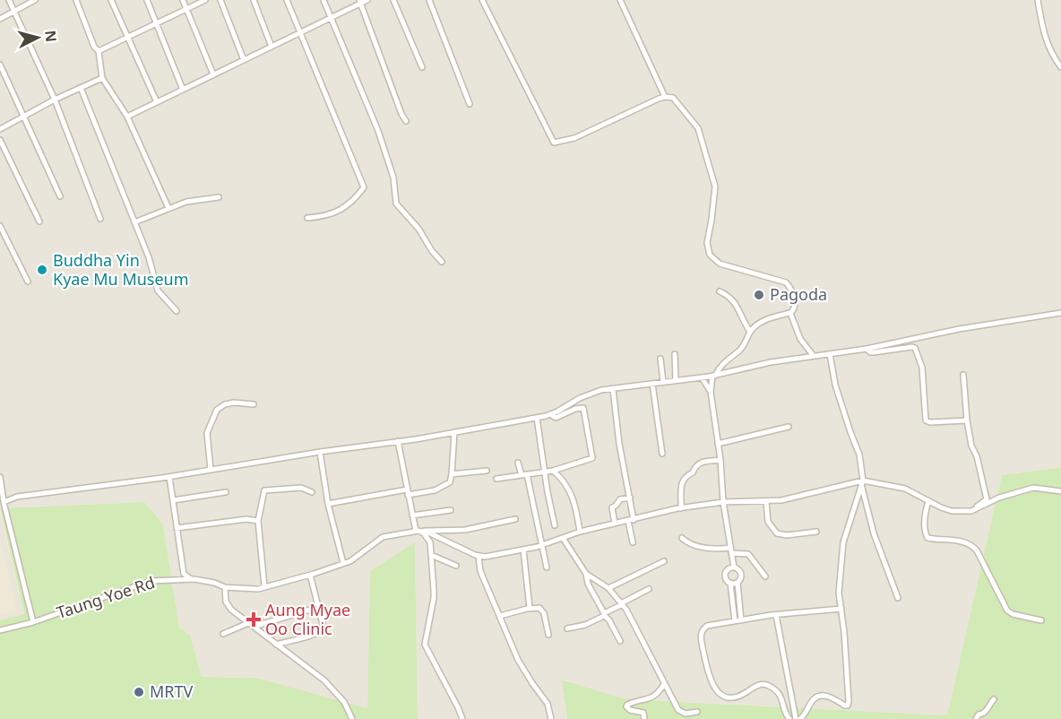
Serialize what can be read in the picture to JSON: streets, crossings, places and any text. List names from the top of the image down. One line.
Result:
{"streets":{"street":["Taung Yoe Rd"]},"places":{"other":["Buddha Yin Kyae Mu Museum","Pagoda","MRTV"],"health":["Aung Myae Oo Clinic"]},"north":"right"}
